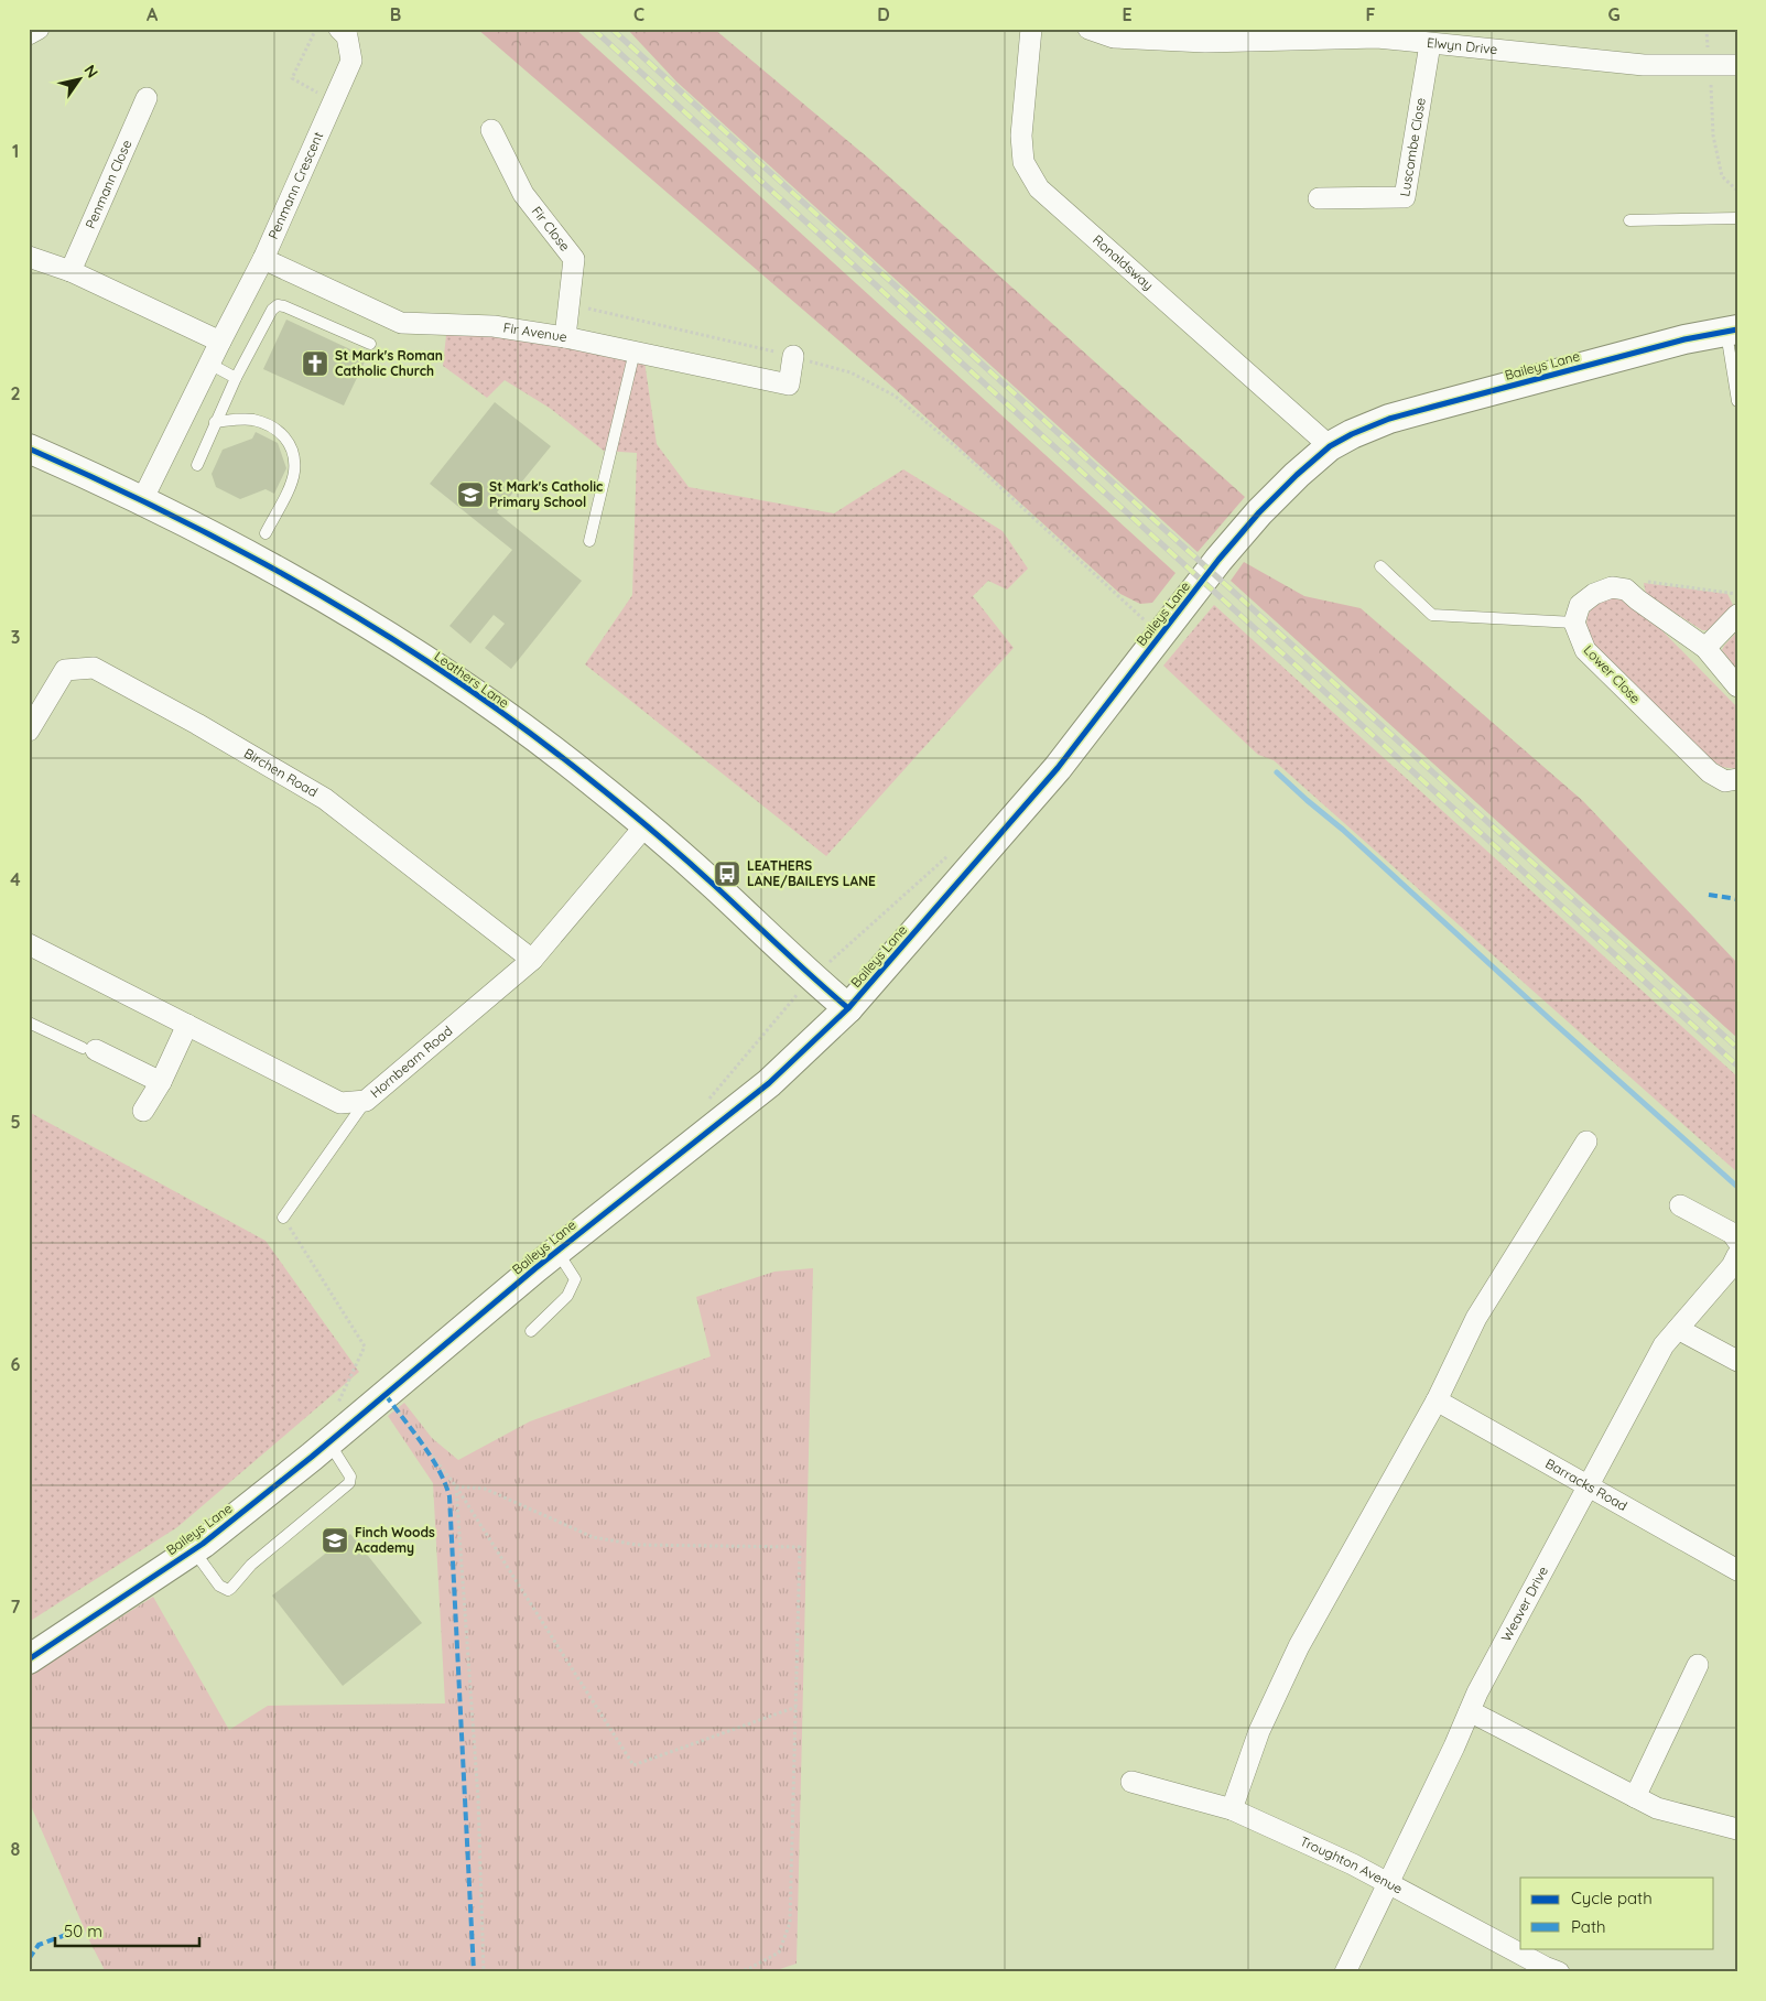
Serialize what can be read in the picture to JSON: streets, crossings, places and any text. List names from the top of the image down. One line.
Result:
{"streets":{"street":["Elwyn Drive","Luscombe Close","Penmann Close","Penmann Crescent","Fir Close","Ronaldsway","Fir Avenue","Baileys Lane","Lower Close","Leathers Lane","Birchen Road","Hornbeam Road","Barracks Road","Weaver Drive","Troughton Avenue"]},"crossings":[["Elwyn Drive","Luscombe Close"],["Penmann Crescent","Fir Avenue"],["Penmann Crescent","Leathers Lane"],["Fir Close","Fir Avenue"],["Ronaldsway","Baileys Lane"],["Baileys Lane","Leathers Lane"],["Leathers Lane","Hornbeam Road"],["Birchen Road","Hornbeam Road"],["Barracks Road","Weaver Drive"],["Weaver Drive","Troughton Avenue"]],"places":{"church":["St Mark's Roman Catholic Church"],"school or university":["St Mark's Catholic Primary School","Finch Woods Academy"],"bus stop":["LEATHERS LANE/BAILEYS LANE"]},"legend":["Cycle path","Path"],"scale_bar":"50 m","north":"top right","grid":{"columns":["A","B","C","D","E","F","G"],"rows":["1","2","3","4","5","6","7","8"]}}
